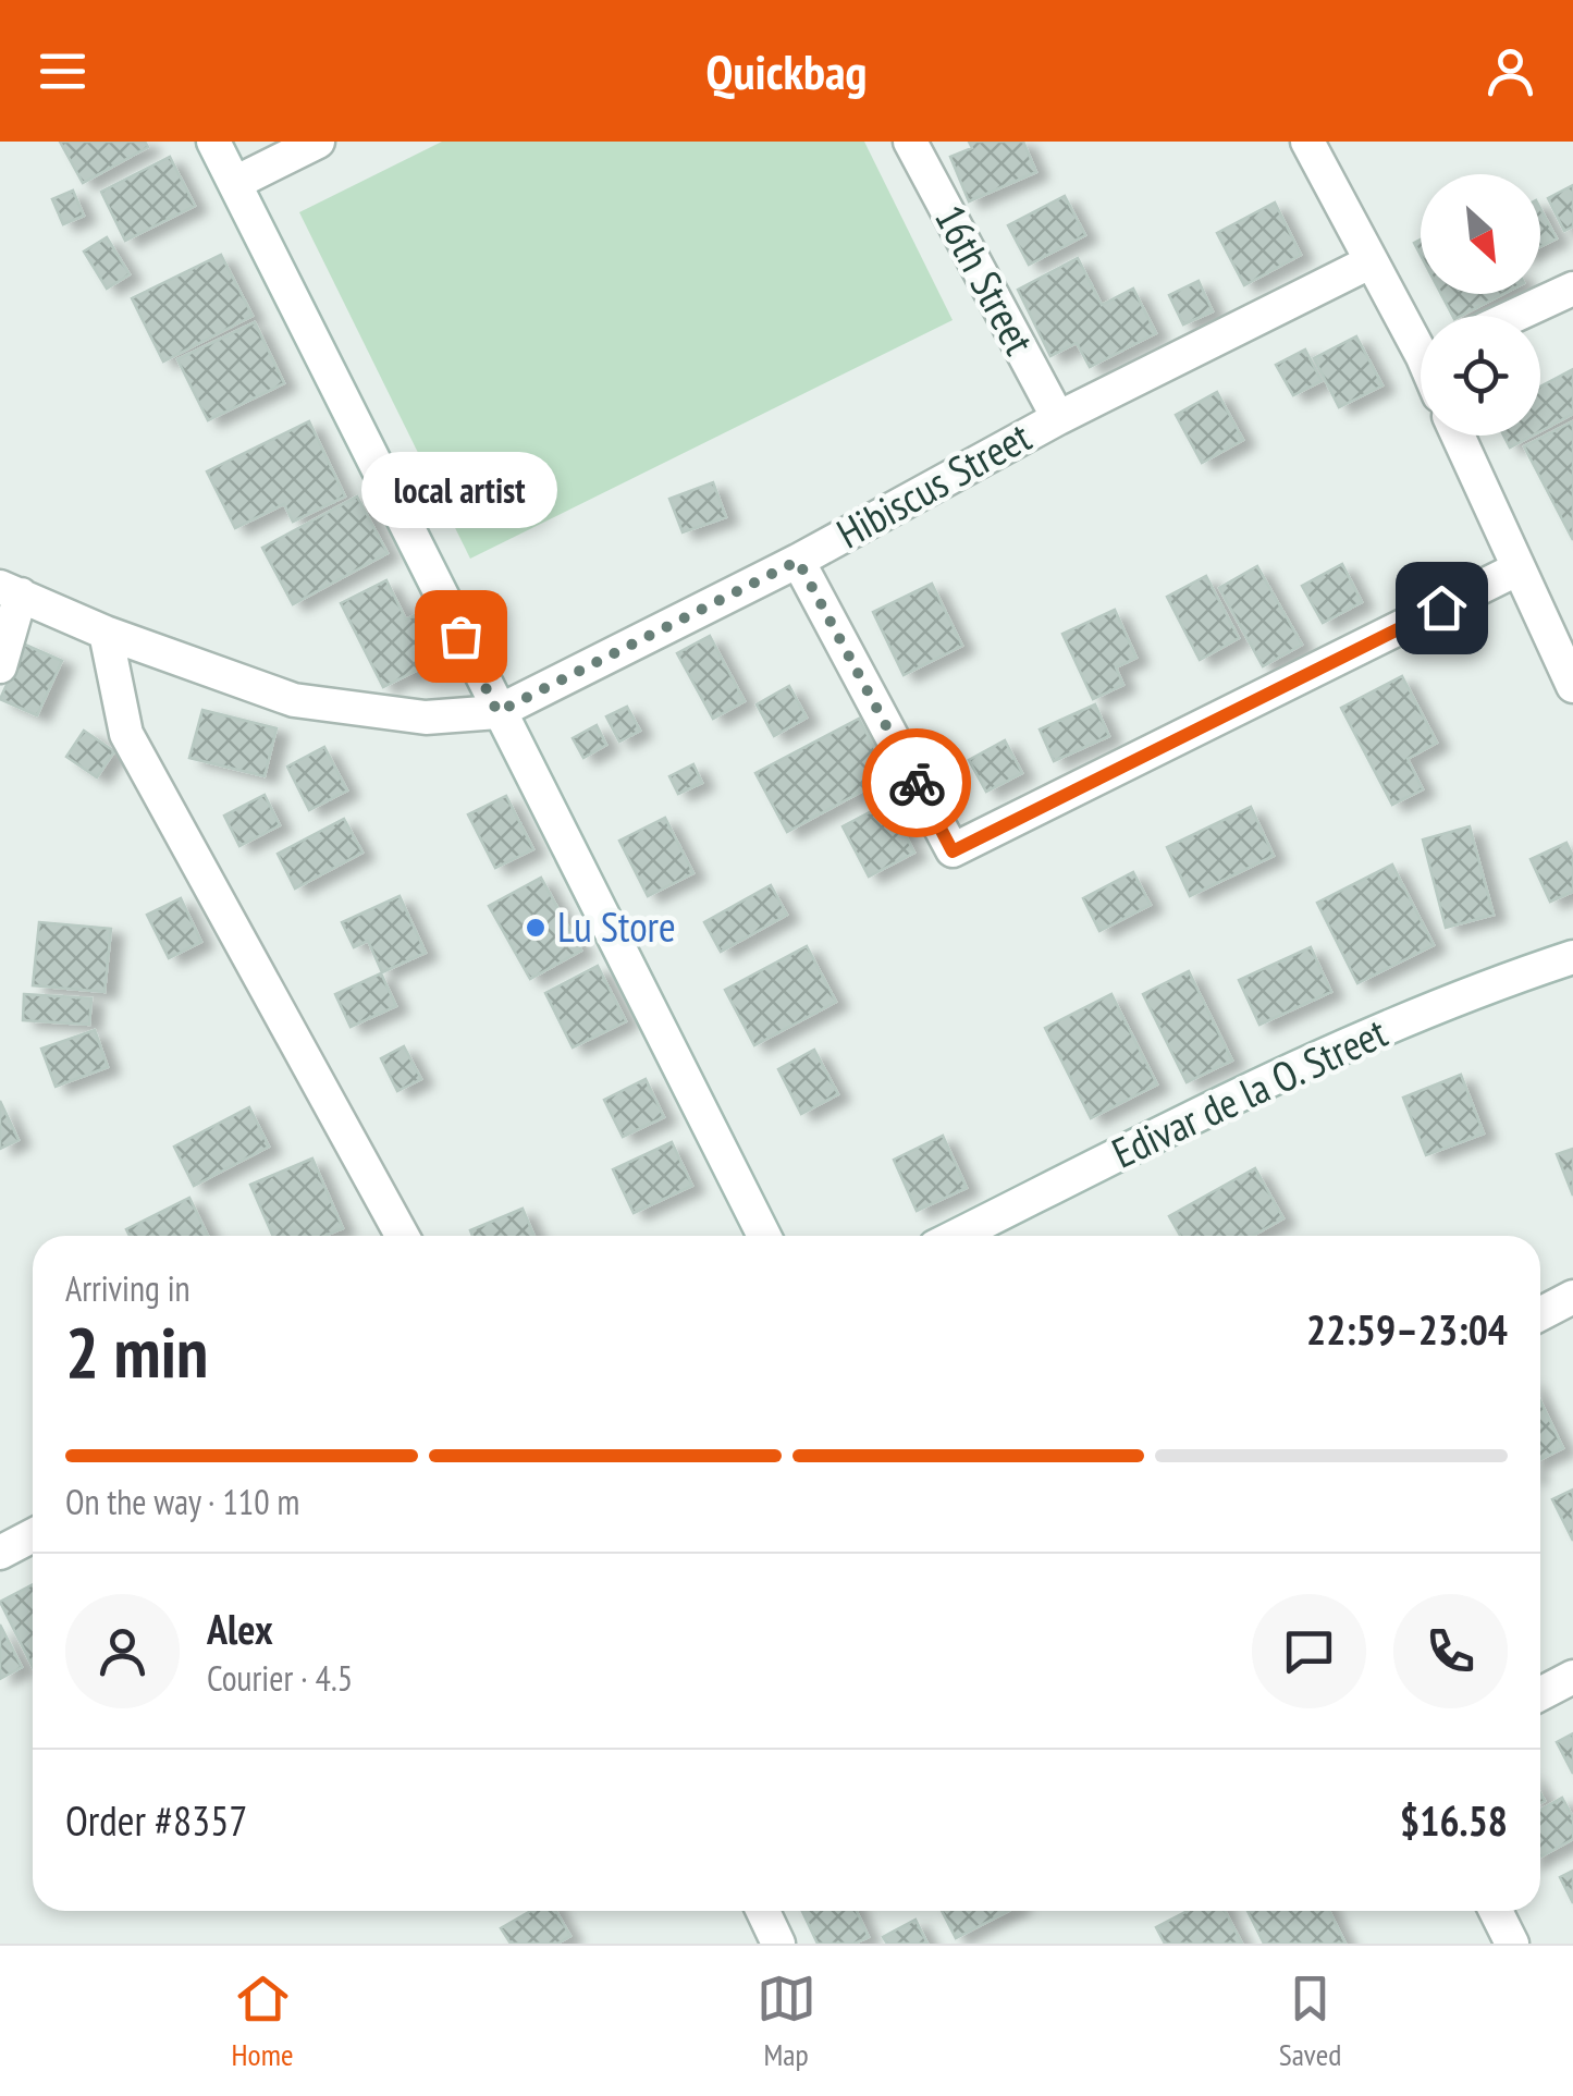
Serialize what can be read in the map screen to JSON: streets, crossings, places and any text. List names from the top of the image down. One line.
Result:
{"streets":{"street":["16th Street","Hibiscus Street","Edivar de la O. Street"]},"crossings":[["16th Street","Hibiscus Street"]],"places":["local artist","Lu Store"],"north":"bottom right","page":{"header":"Quickbag","bubble":"local artist","heading":["2 min","Arriving in","22:59–23:04"],"panel":["Alex","Courier · 4.5","Order #8357","$16.58"],"bar":"On the way · 110 m","tabs":["Home","Map","Saved"]}}
